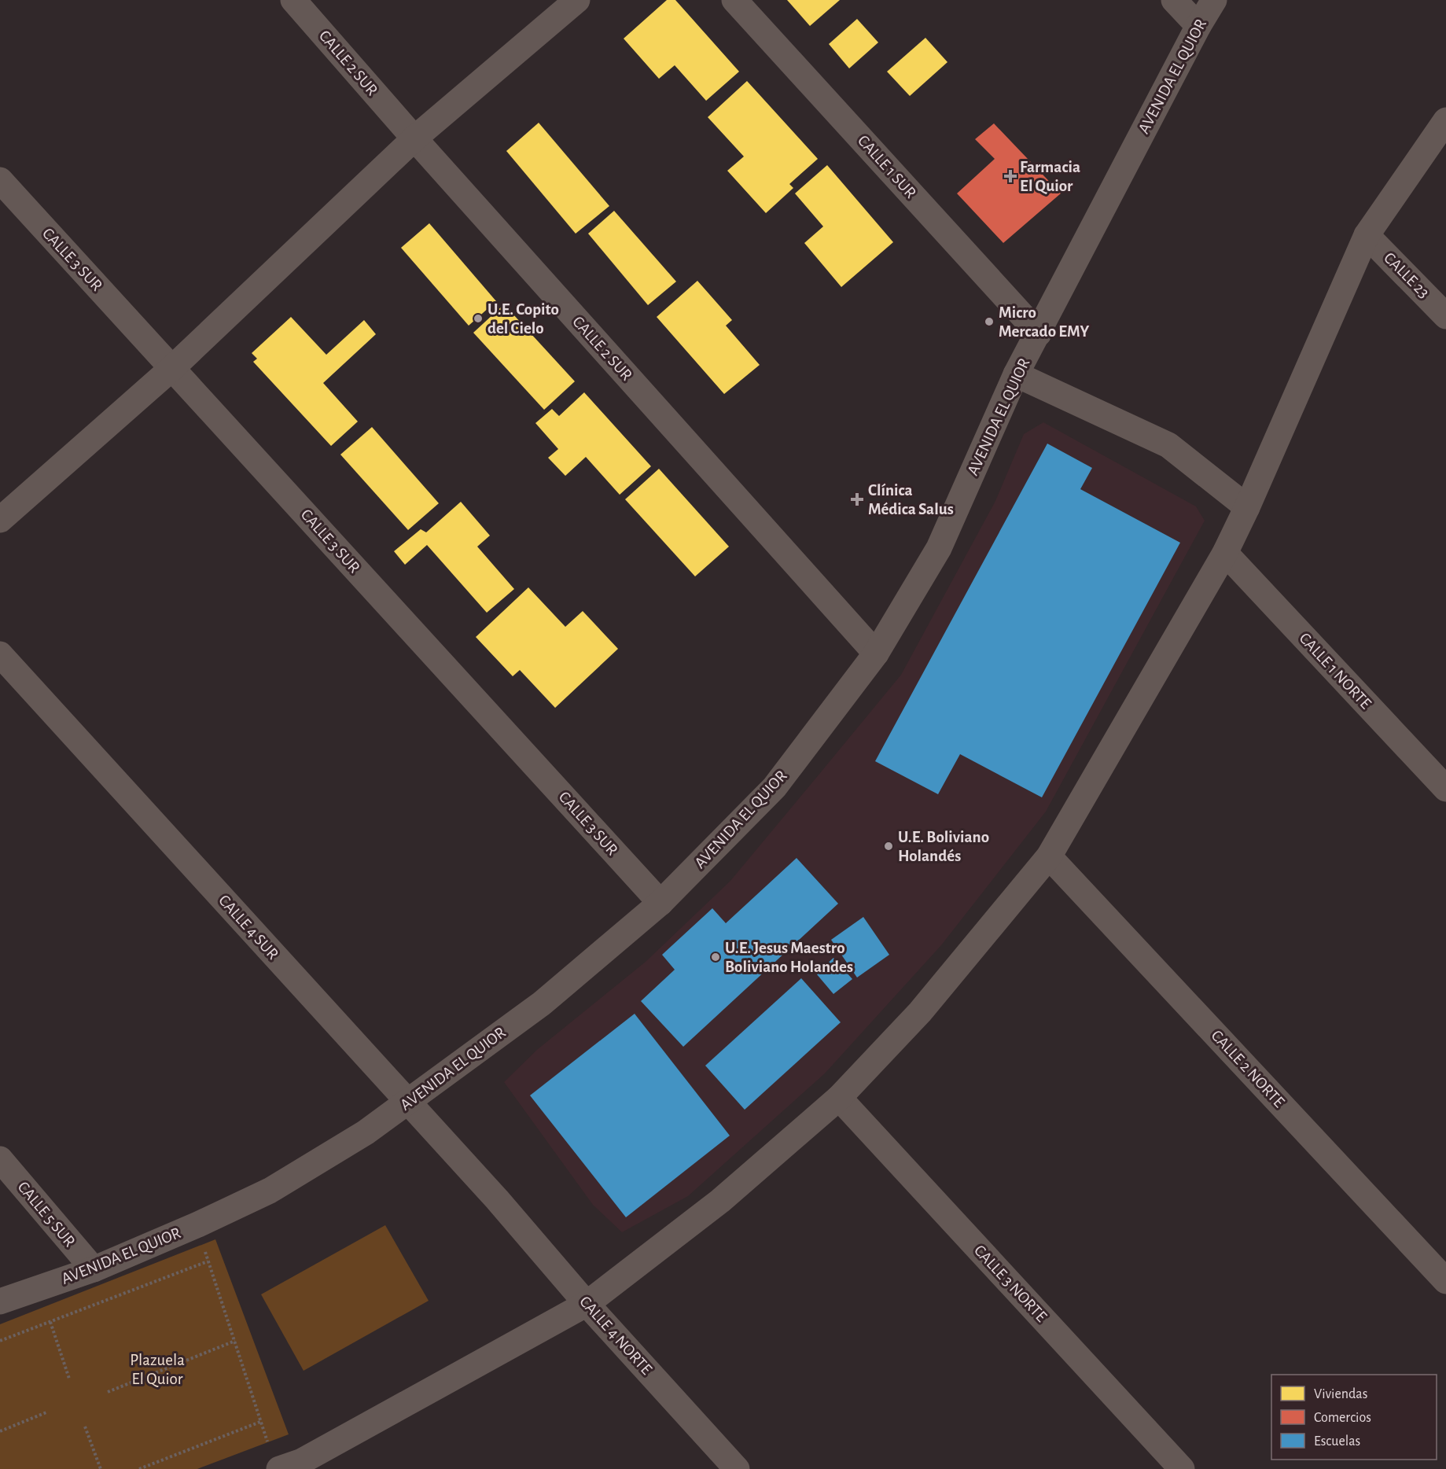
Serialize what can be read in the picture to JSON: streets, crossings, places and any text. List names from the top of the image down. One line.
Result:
{"streets":{"street":["CALLE 2 SUR","AVENIDA EL QUIOR","CALLE 1 SUR","CALLE 3 SUR","CALLE 23","CALLE 1 NORTE","CALLE 4 SUR","CALLE 2 NORTE","CALLE 5 SUR","CALLE 3 NORTE","CALLE 4 NORTE"]},"crossings":[["CALLE 2 SUR","AVENIDA EL QUIOR"],["AVENIDA EL QUIOR","CALLE 1 SUR"],["AVENIDA EL QUIOR","CALLE 3 SUR"],["AVENIDA EL QUIOR","CALLE 4 SUR"],["AVENIDA EL QUIOR","CALLE 5 SUR"],["CALLE 4 SUR","CALLE 4 NORTE"]],"parks":["Plazuela El Quior"],"places":{"health":["Farmacia El Quior","Clínica Médica Salus"],"other":["U.E. Copito del Cielo","Micro Mercado EMY","U.E. Boliviano Holandés","U.E. Jesus Maestro Boliviano Holandes"]},"legend":["Viviendas","Comercios","Escuelas"]}
